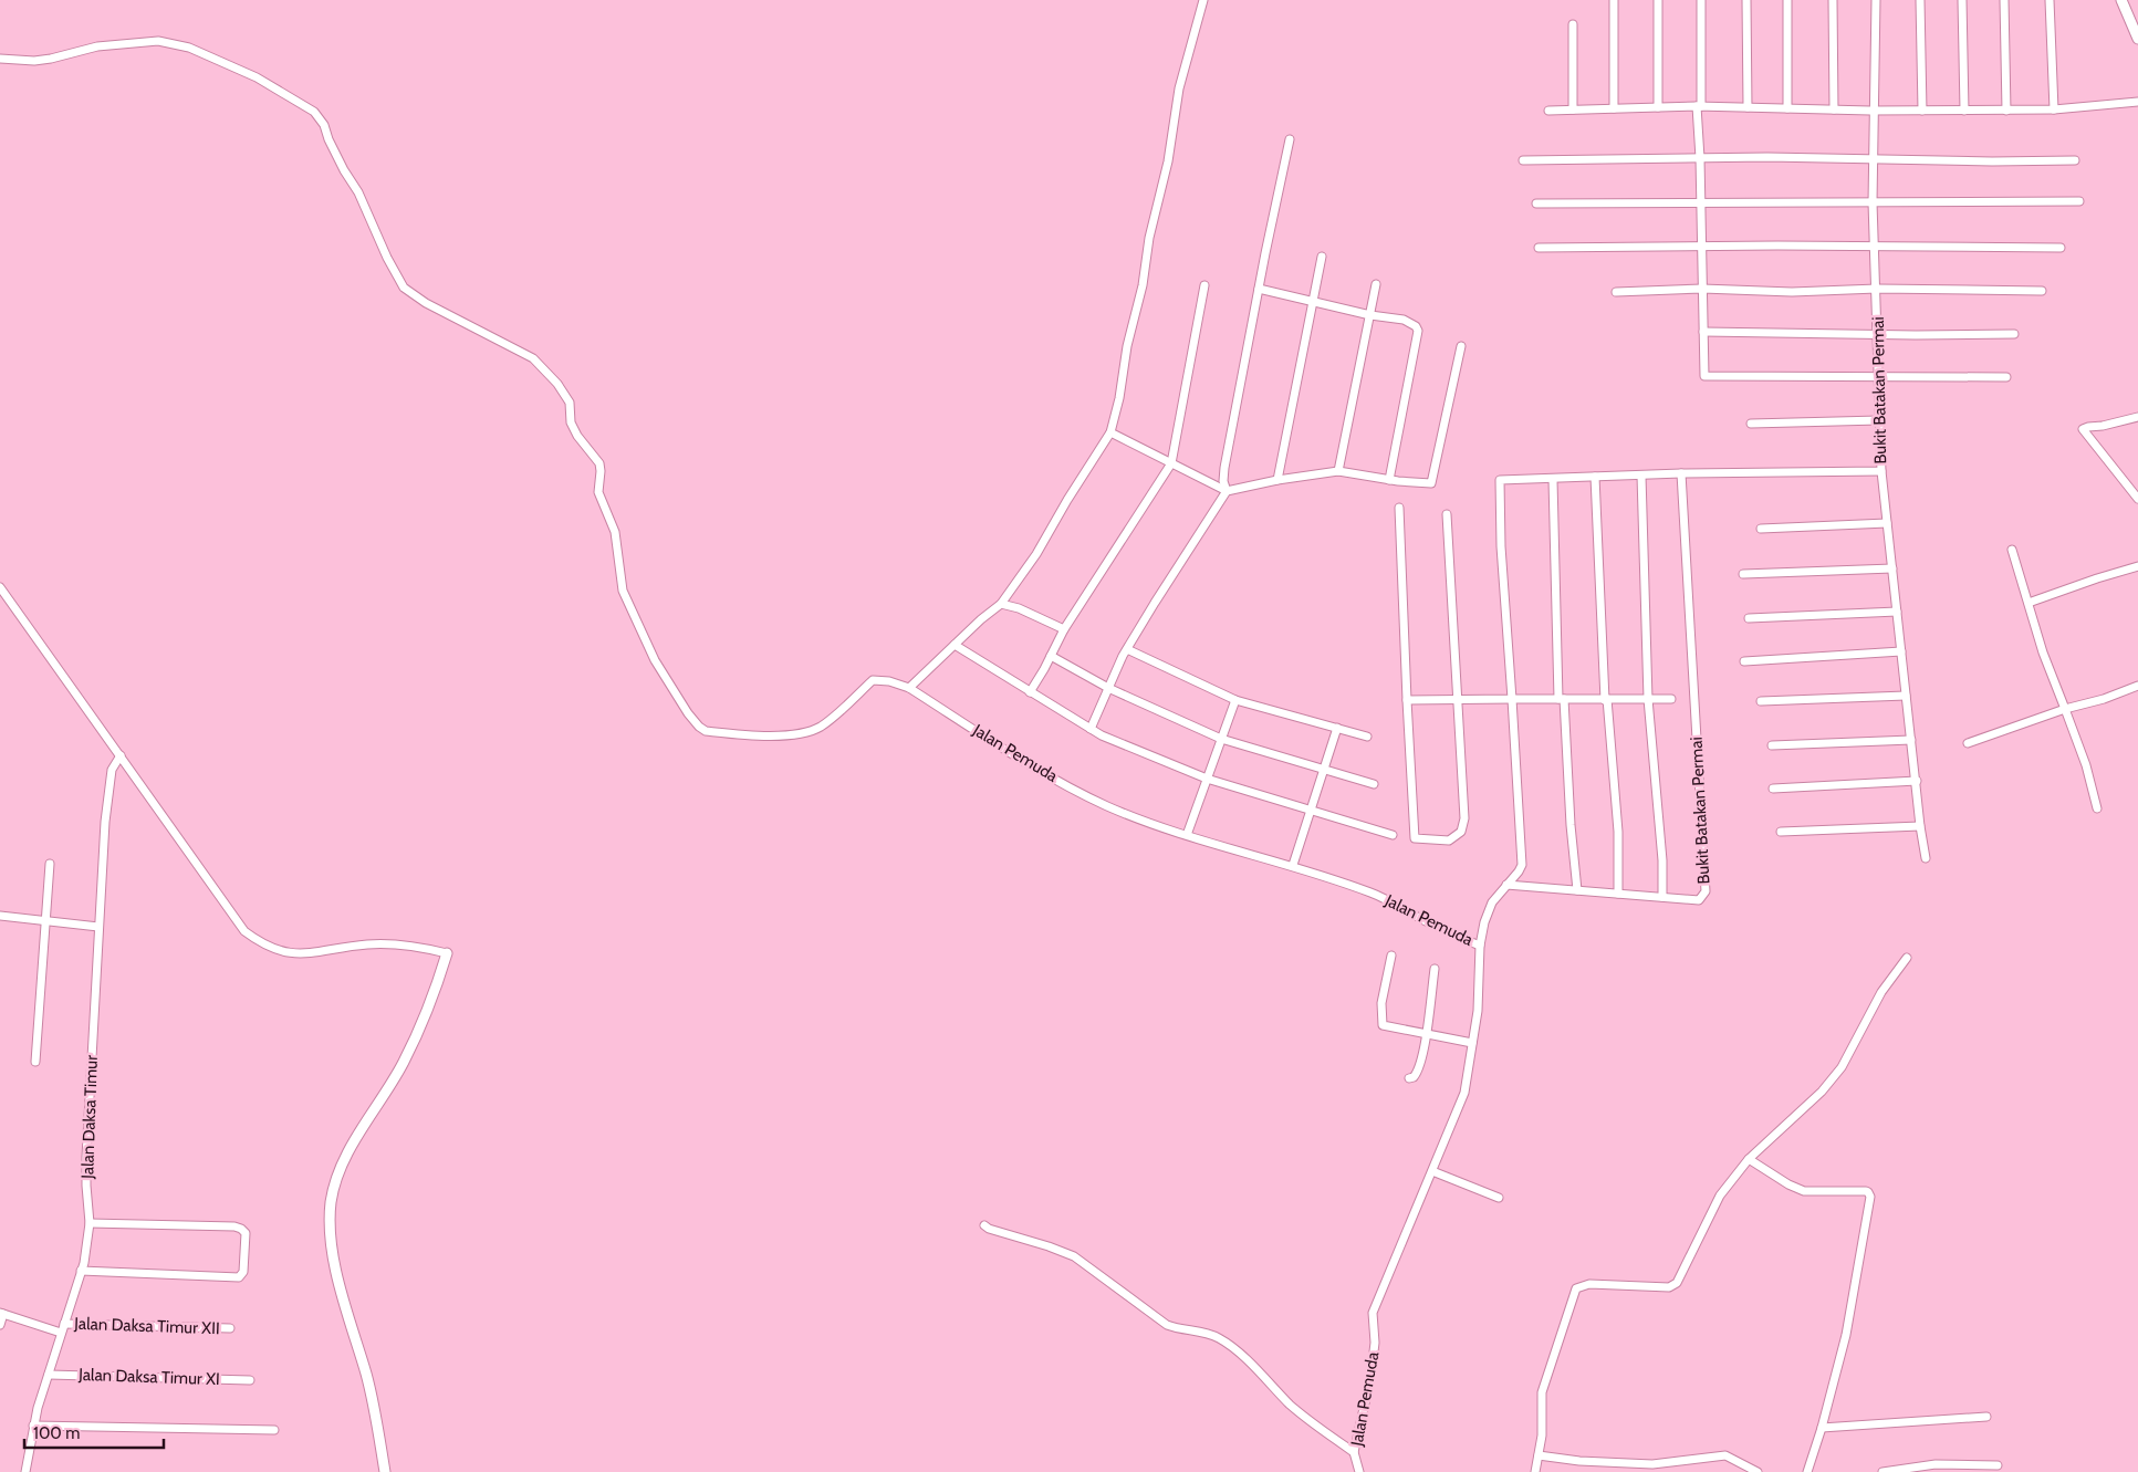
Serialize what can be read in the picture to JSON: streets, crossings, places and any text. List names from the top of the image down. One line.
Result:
{"streets":{"street":["Bukit Batakan Permai","Jalan Pemuda","Jalan Daksa Timur","Jalan Daksa Timur XII","Jalan Daksa Timur XI"]},"crossings":[["Bukit Batakan Permai","Jalan Pemuda"],["Jalan Daksa Timur","Jalan Daksa Timur XII"],["Jalan Daksa Timur","Jalan Daksa Timur XI"]],"scale_bar":"100 m"}
